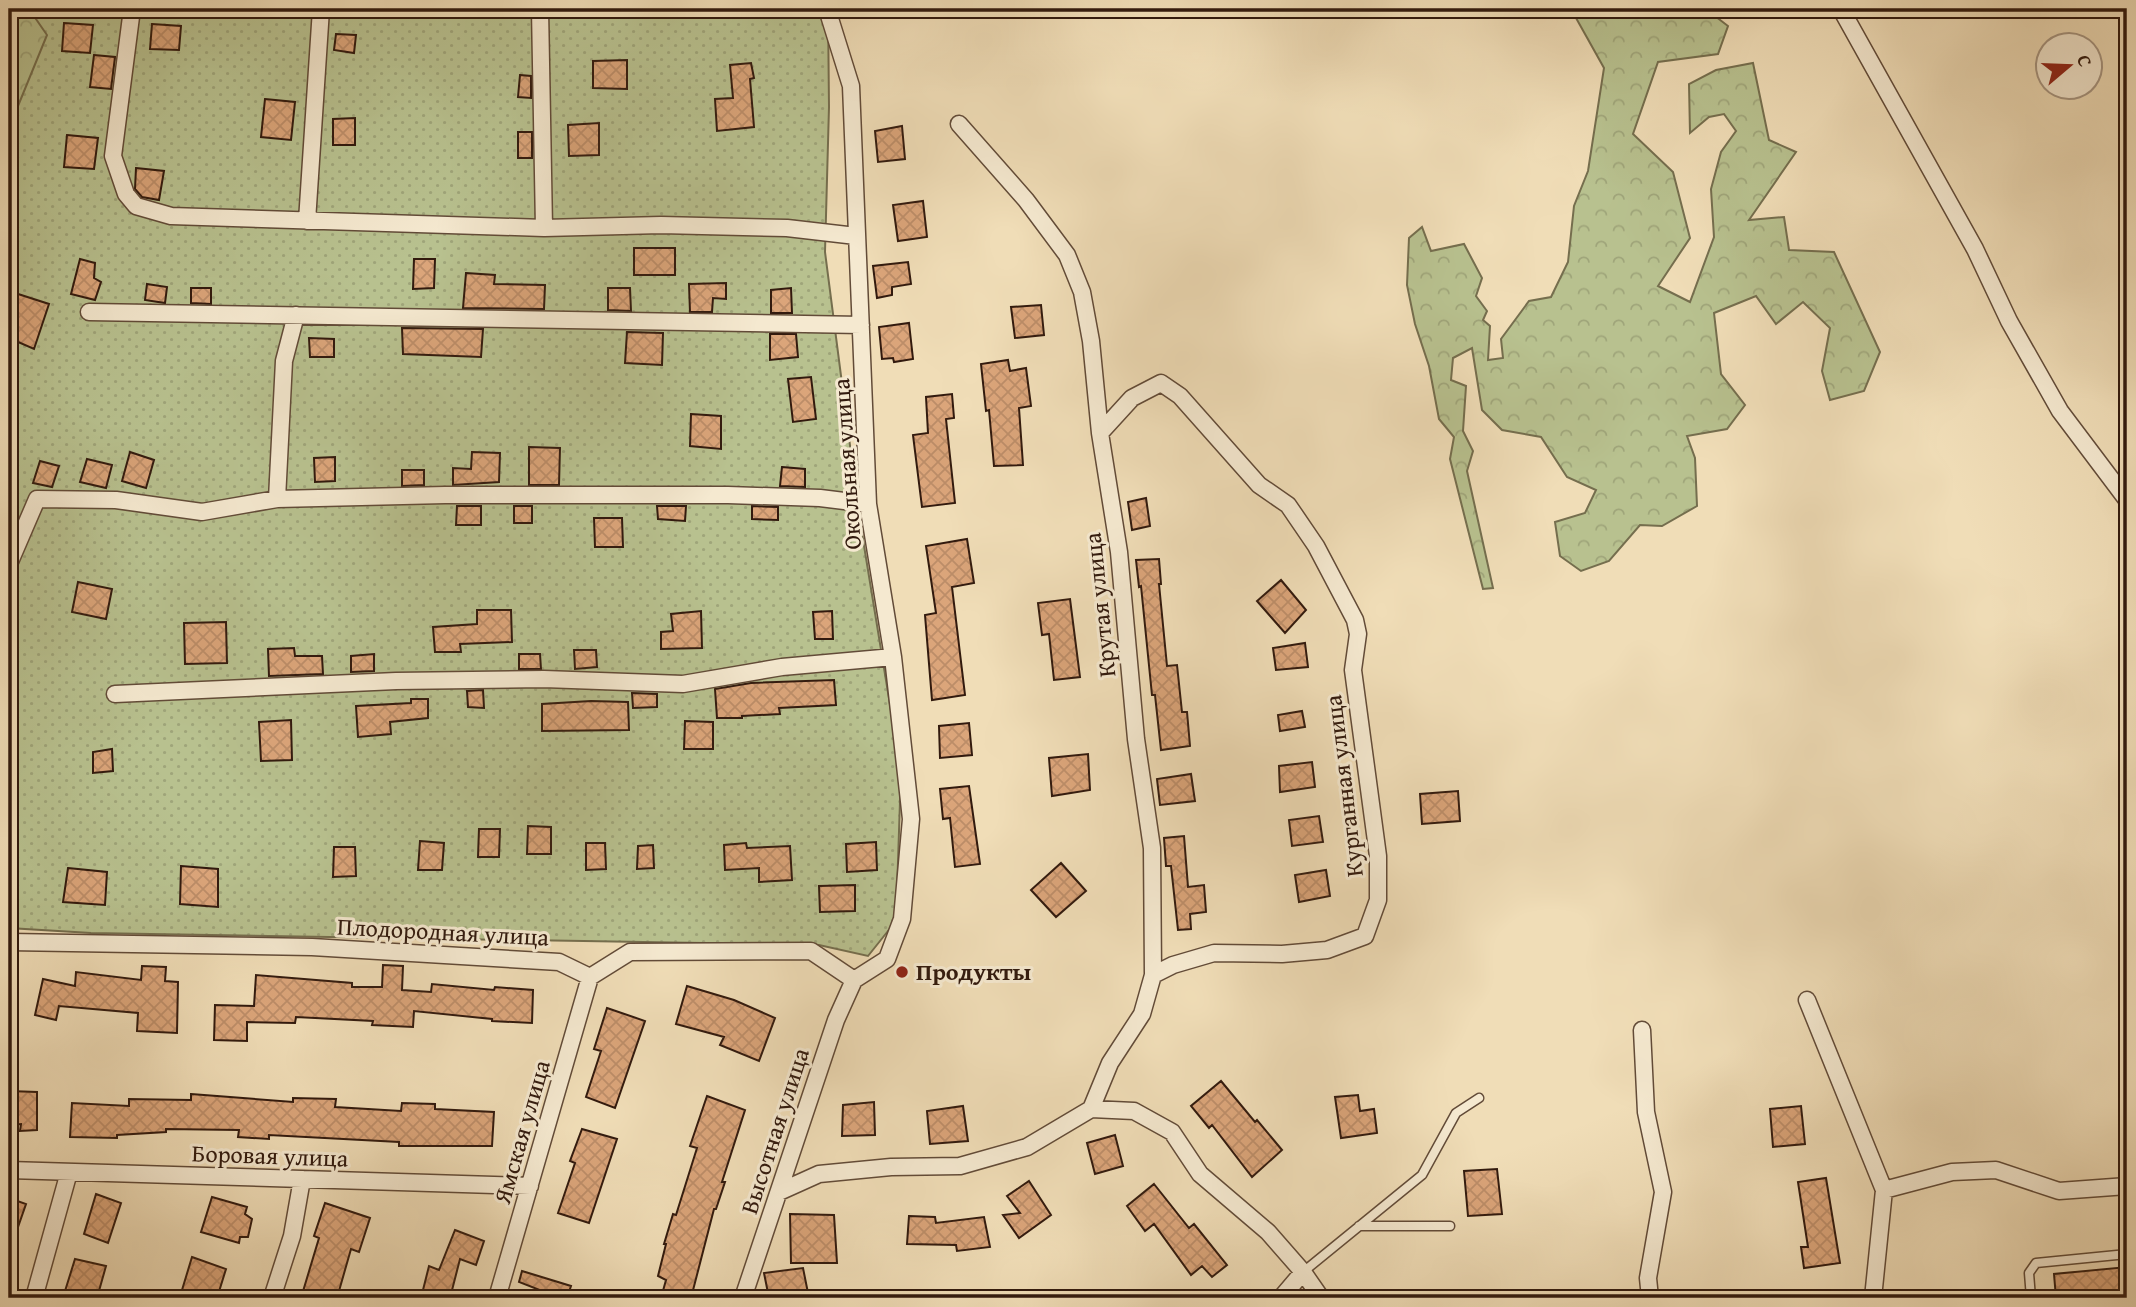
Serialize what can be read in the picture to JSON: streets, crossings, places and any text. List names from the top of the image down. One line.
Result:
{"streets":{"street":["Окольная улица","Крутая улица","Курганная улица","Плодородная улица","Высотная улица","Ямская улица","Боровая улица"]},"crossings":[["Окольная улица","Высотная улица"],["Крутая улица","Курганная улица"],["Плодородная улица","Ямская улица"],["Ямская улица","Боровая улица"]],"places":["Продукты"],"north":"right"}
